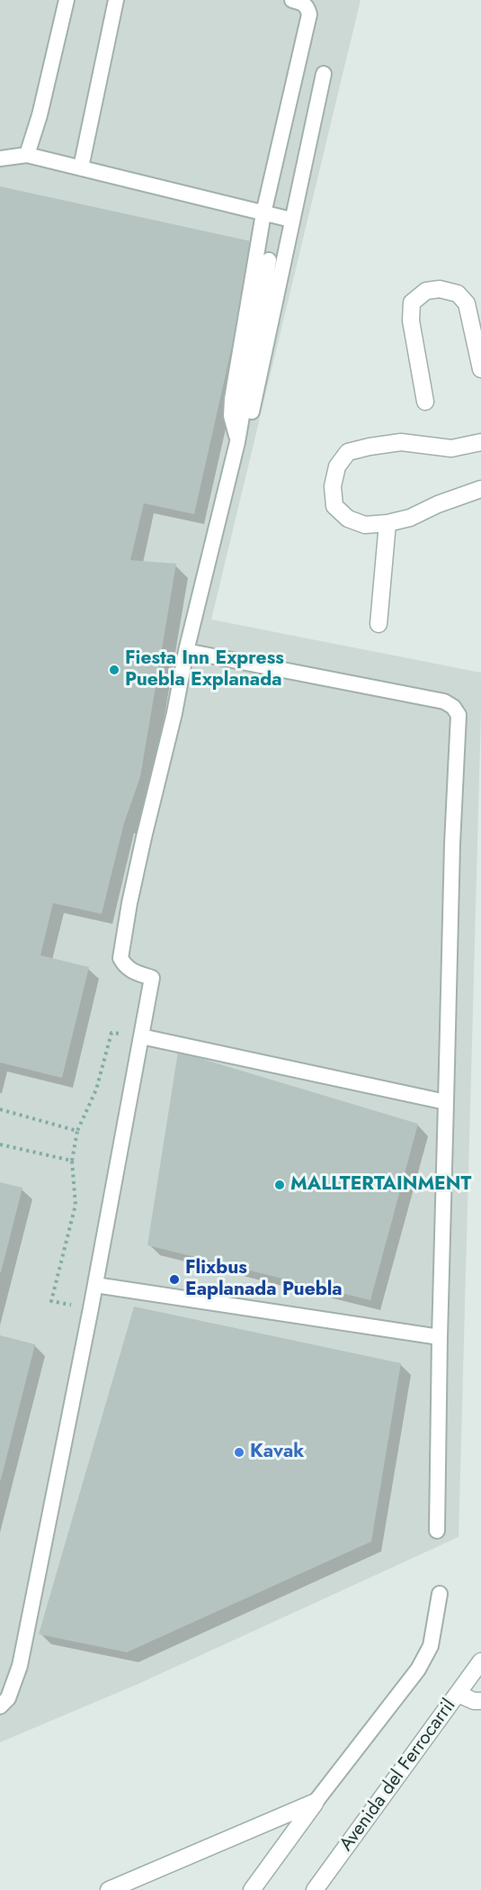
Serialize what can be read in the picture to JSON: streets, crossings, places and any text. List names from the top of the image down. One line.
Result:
{"streets":{"street":["Avenida del Ferrocarril"]},"places":["Fiesta Inn Express Puebla Explanada","MALLTERTAINMENT","Flixbus Eaplanada Puebla","Kavak"]}
